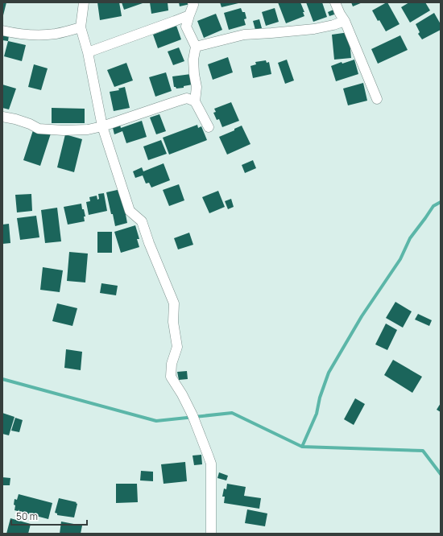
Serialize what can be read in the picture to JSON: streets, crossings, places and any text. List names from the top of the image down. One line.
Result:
{"scale_bar":"50 m"}
